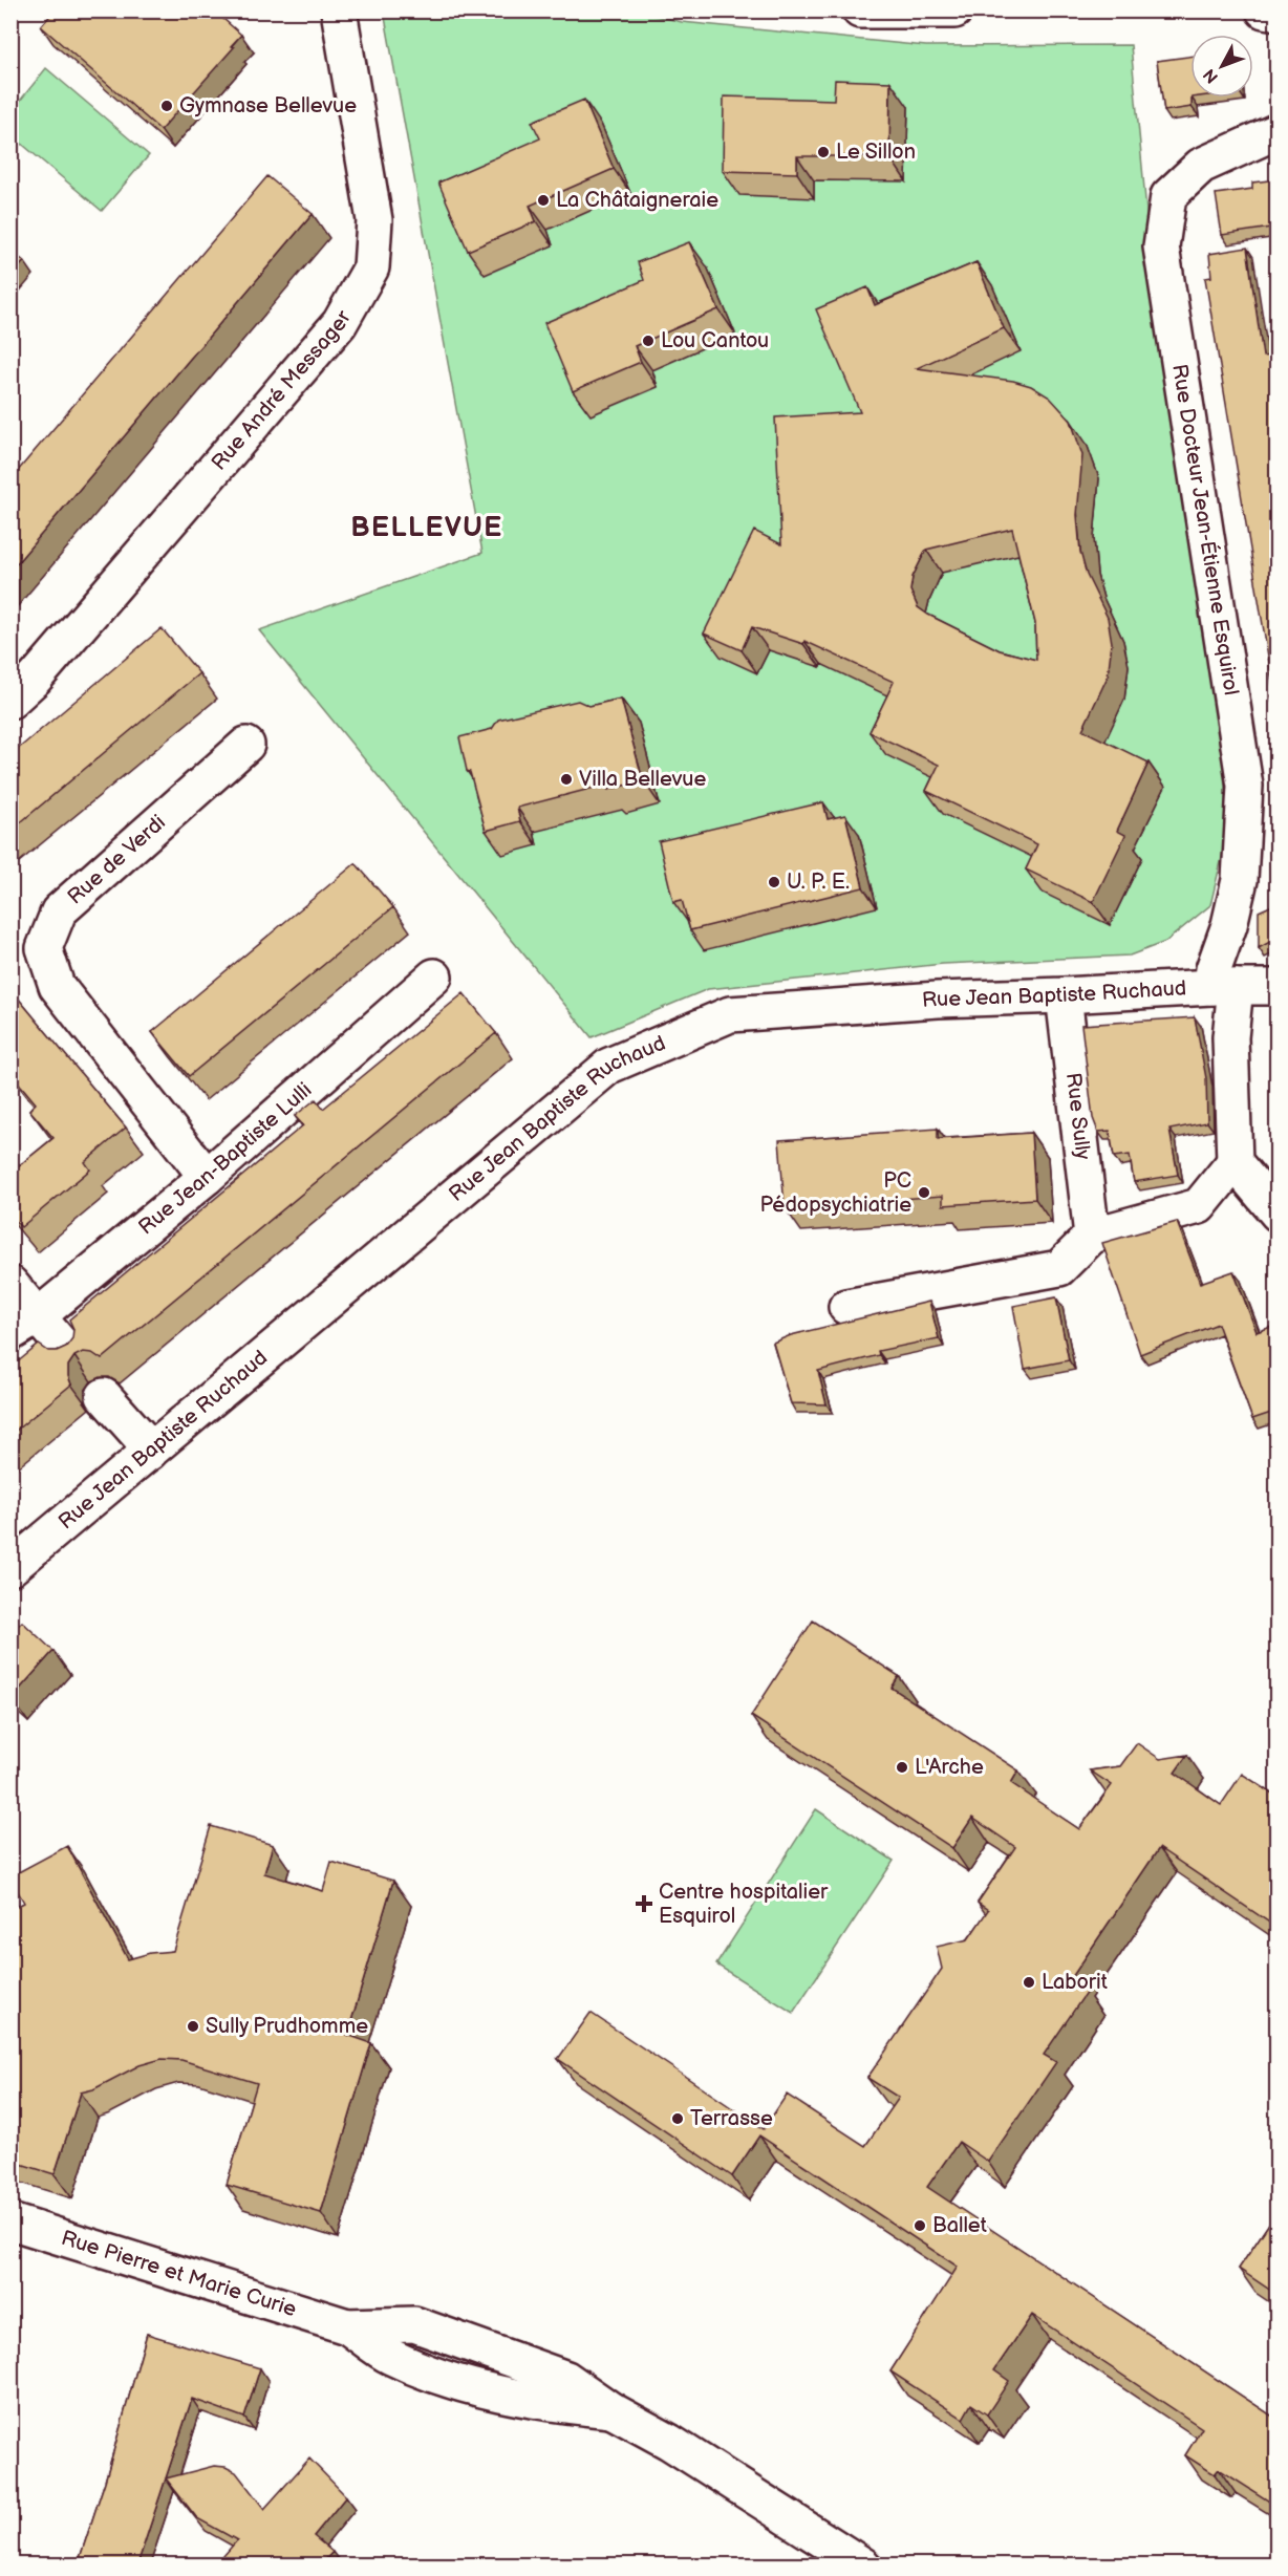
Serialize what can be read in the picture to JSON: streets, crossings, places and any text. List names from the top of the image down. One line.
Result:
{"streets":{"street":["Rue André Messager","Rue Docteur Jean-Étienne Esquirol","Rue de Verdi","Rue Jean Baptiste Ruchaud","Rue Sully","Rue Jean-Baptiste Lulli","Rue Pierre et Marie Curie"]},"crossings":[["Rue Docteur Jean-Étienne Esquirol","Rue Jean Baptiste Ruchaud"],["Rue de Verdi","Rue Jean-Baptiste Lulli"],["Rue Jean Baptiste Ruchaud","Rue Sully"]],"districts":["BELLEVUE"],"places":{"other":["Gymnase Bellevue","Le Sillon","La Châtaigneraie","Lou Cantou","Villa Bellevue","U. P. E.","PC Pédopsychiatrie","L'Arche","Laborit","Sully Prudhomme","Terrasse","Ballet"],"health":["Centre hospitalier Esquirol"]},"north":"bottom left"}
